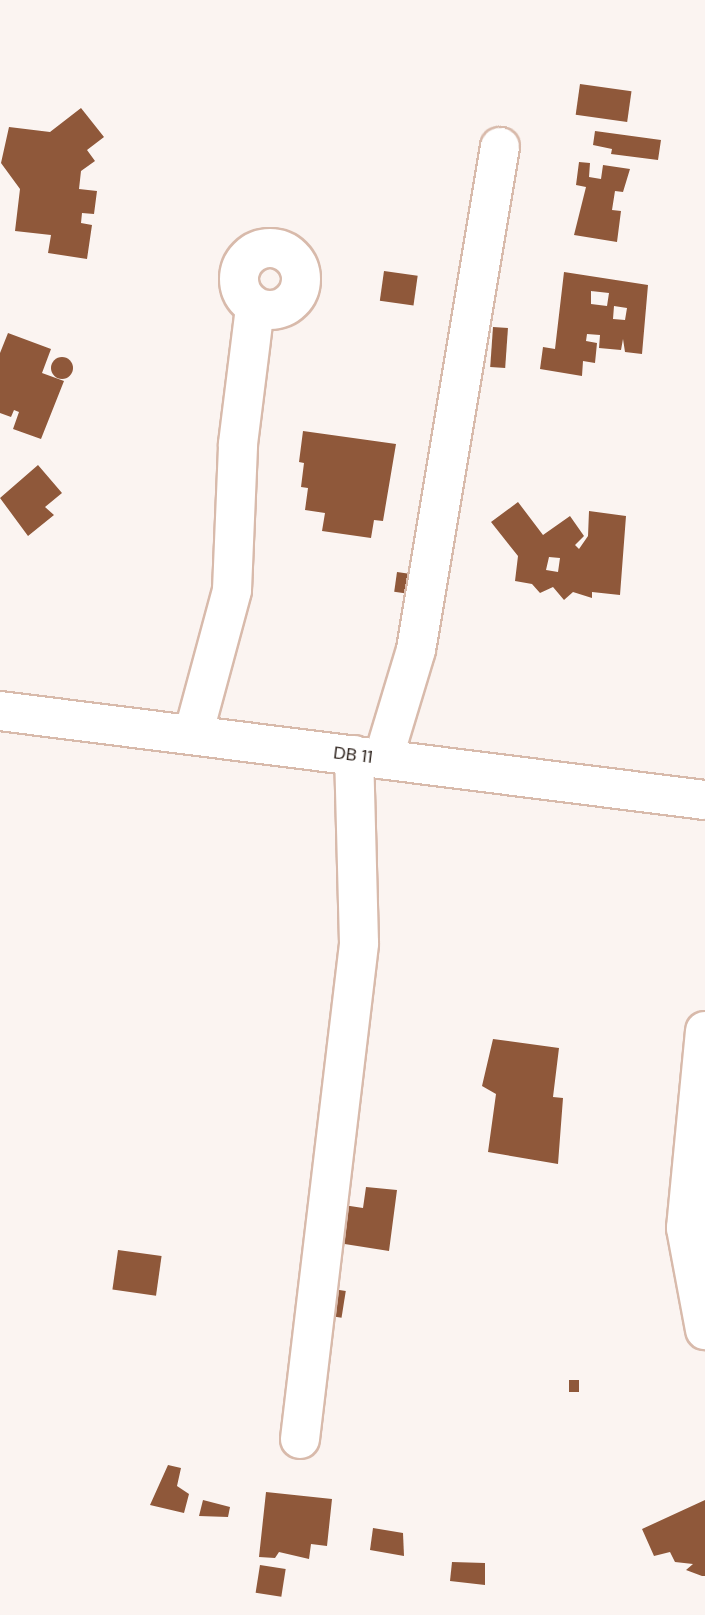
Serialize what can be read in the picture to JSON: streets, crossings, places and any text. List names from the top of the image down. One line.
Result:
{"streets":{"street":["DB 11"]}}
